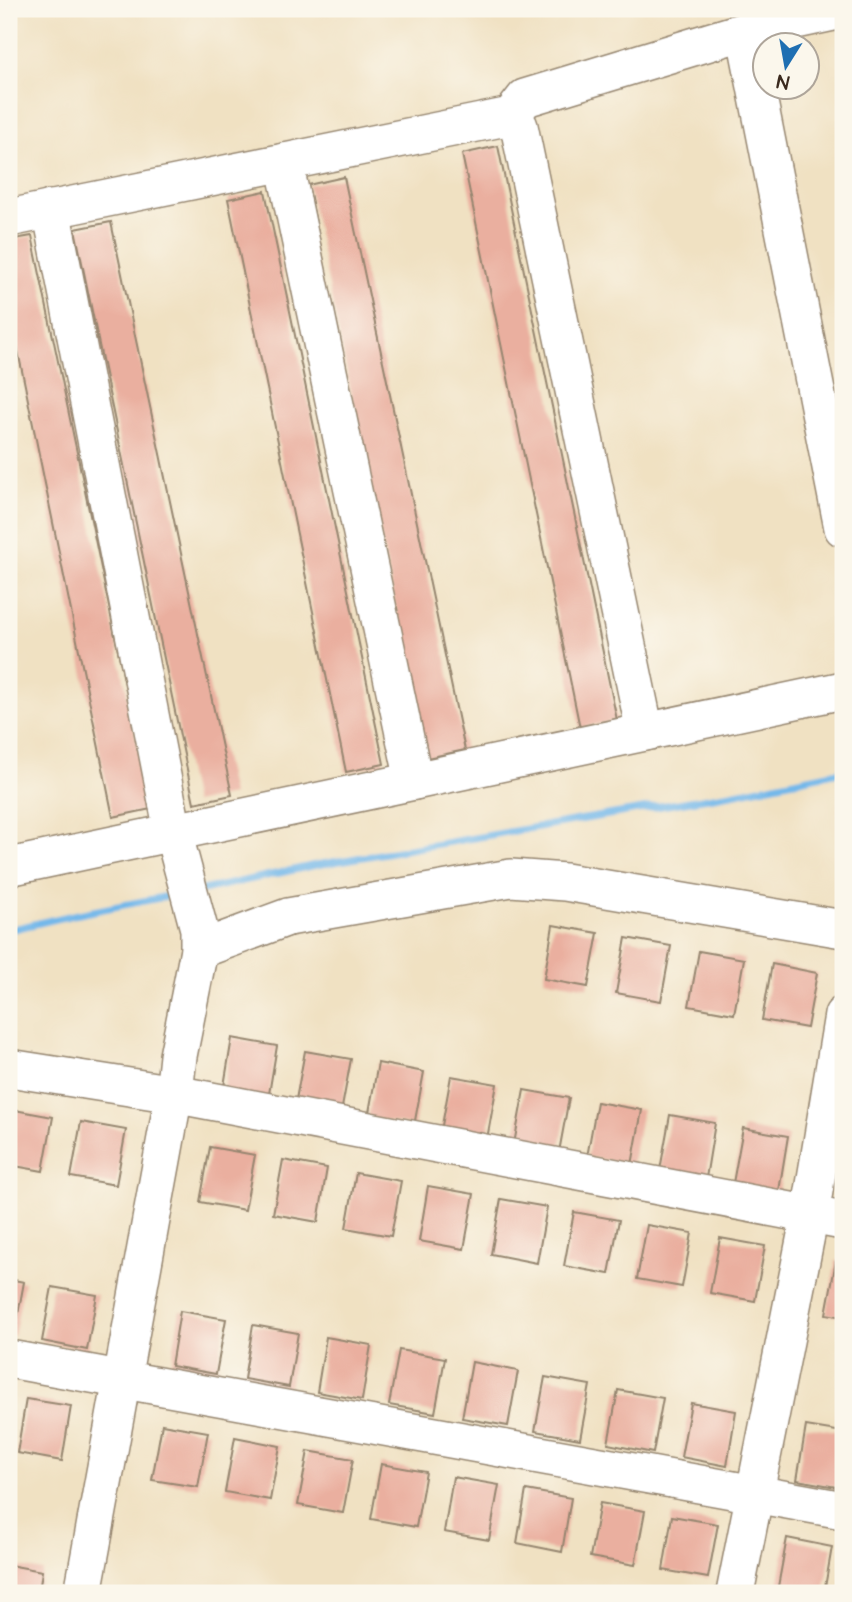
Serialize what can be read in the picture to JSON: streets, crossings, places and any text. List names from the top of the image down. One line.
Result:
{"north":"bottom"}
